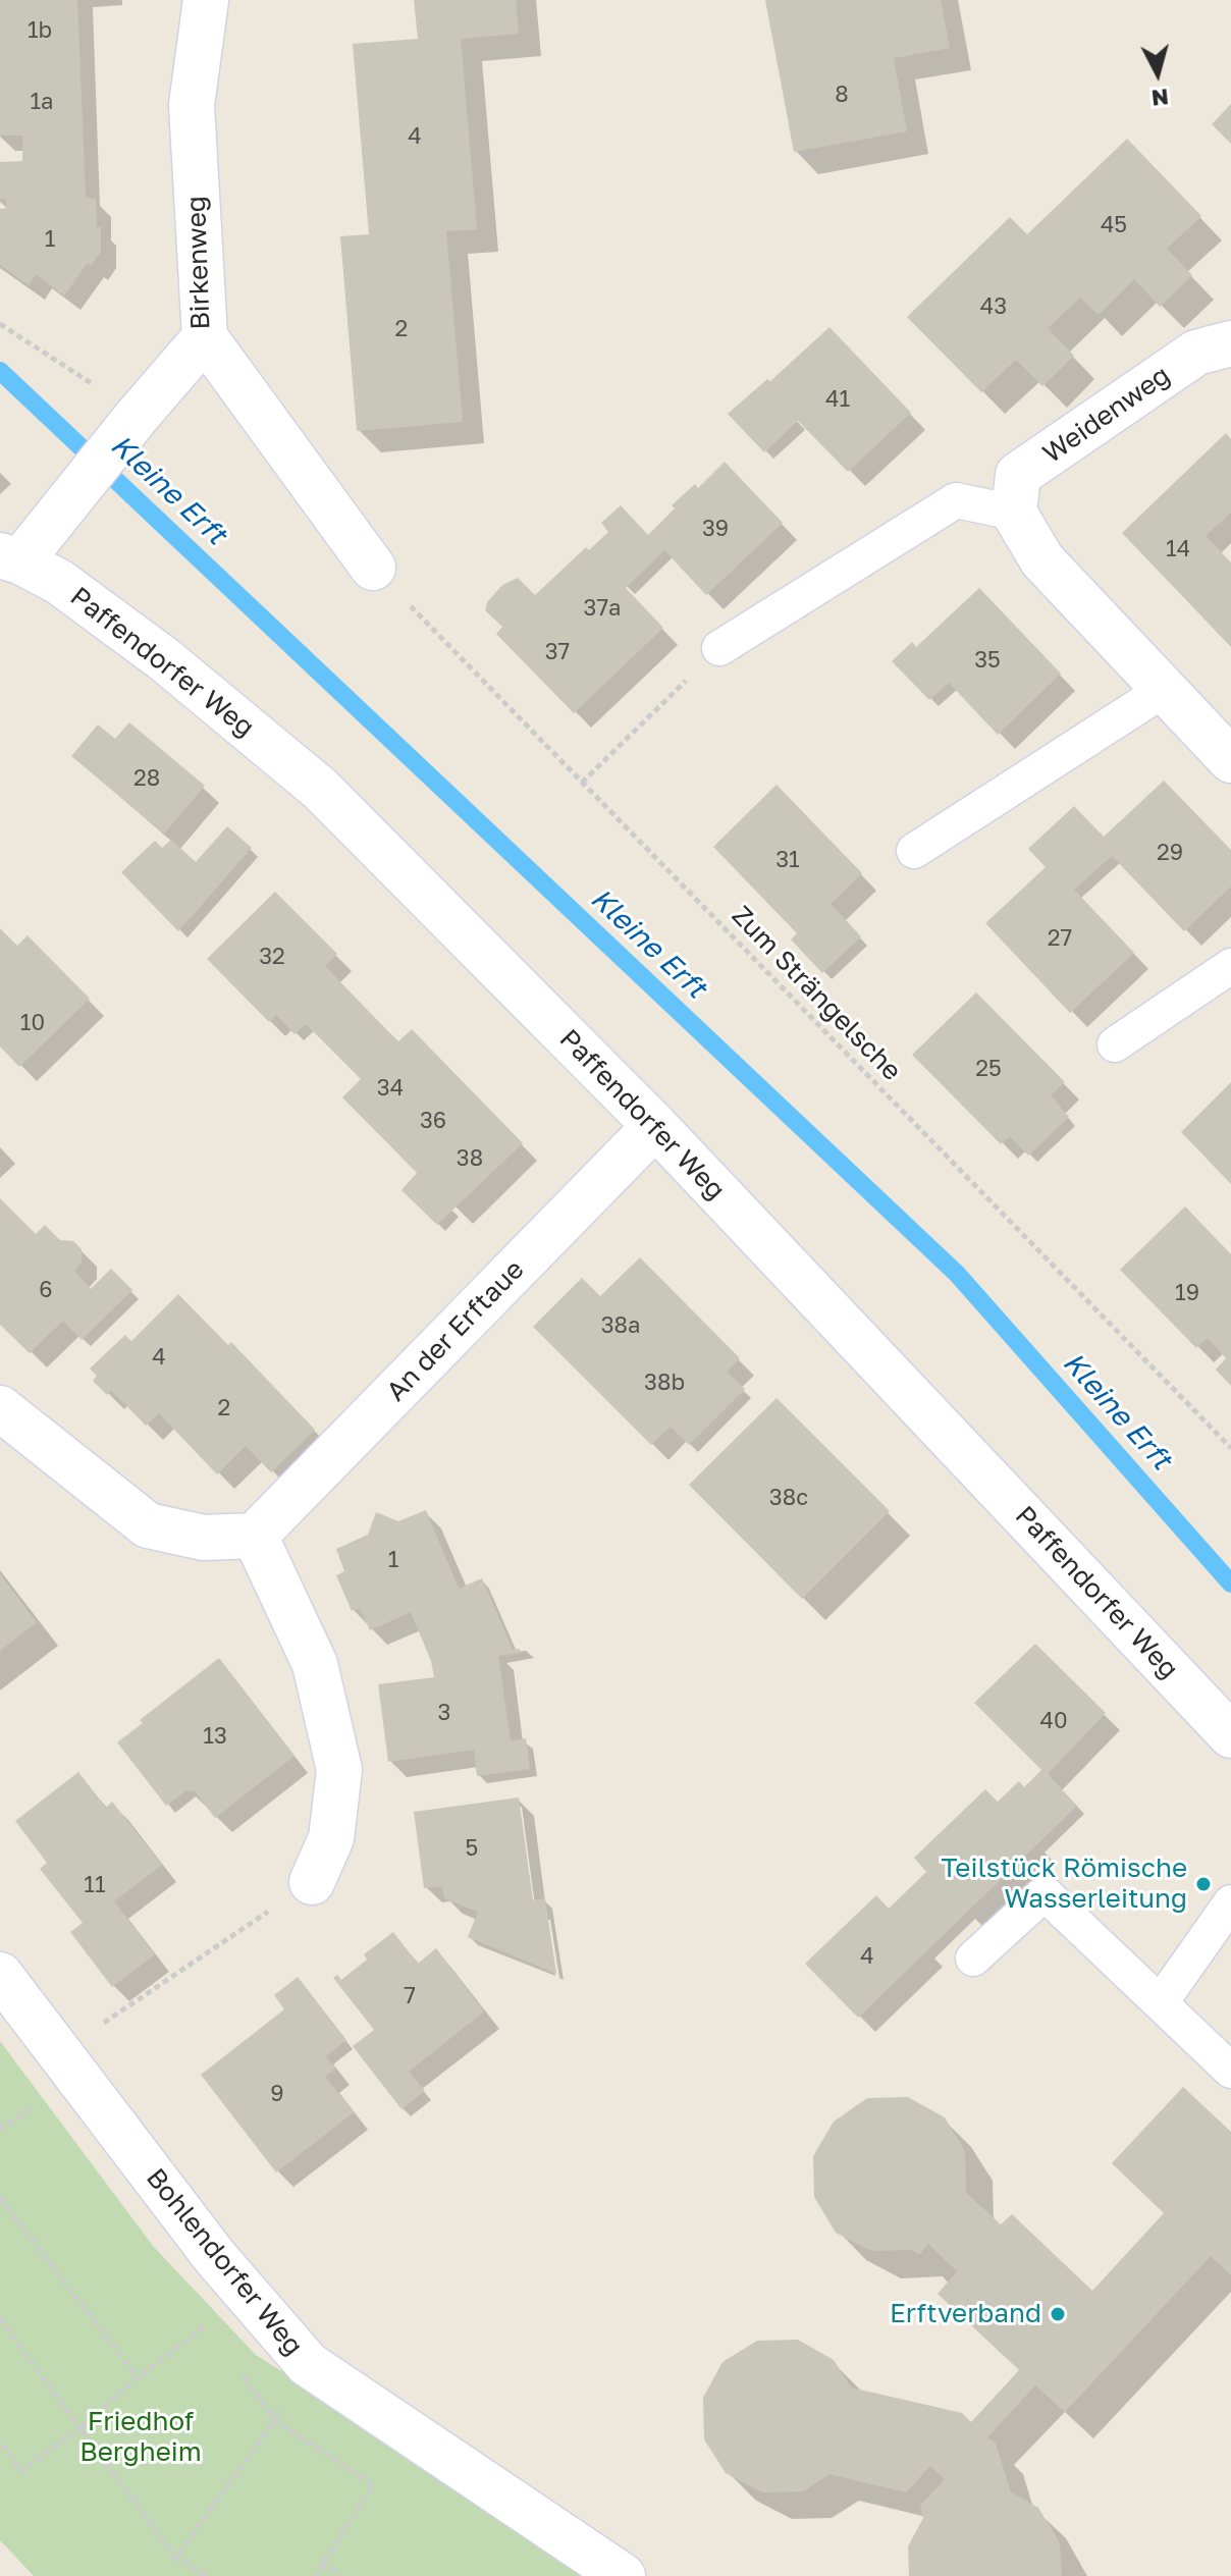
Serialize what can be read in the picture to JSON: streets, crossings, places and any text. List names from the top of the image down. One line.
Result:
{"streets":{"street":["Birkenweg","Weidenweg","Paffendorfer Weg","An der Erftaue","Bohlendorfer Weg"],"path":["Zum Strängelsche"]},"crossings":[["Birkenweg","Paffendorfer Weg"],["Paffendorfer Weg","An der Erftaue"]],"water":["Kleine Erft"],"parks":["Friedhof Bergheim"],"places":["Teilstück Römische Wasserleitung","Erftverband"],"house_numbers":["1b","8","1a","4","45","1","43","2","41","39","14","37a","37","35","28","29","31","27","32","10","25","34","36","38","6","19","38a","4","38b","2","38c","1","3","40","13","5","11","4","7","9"],"north":"bottom"}
